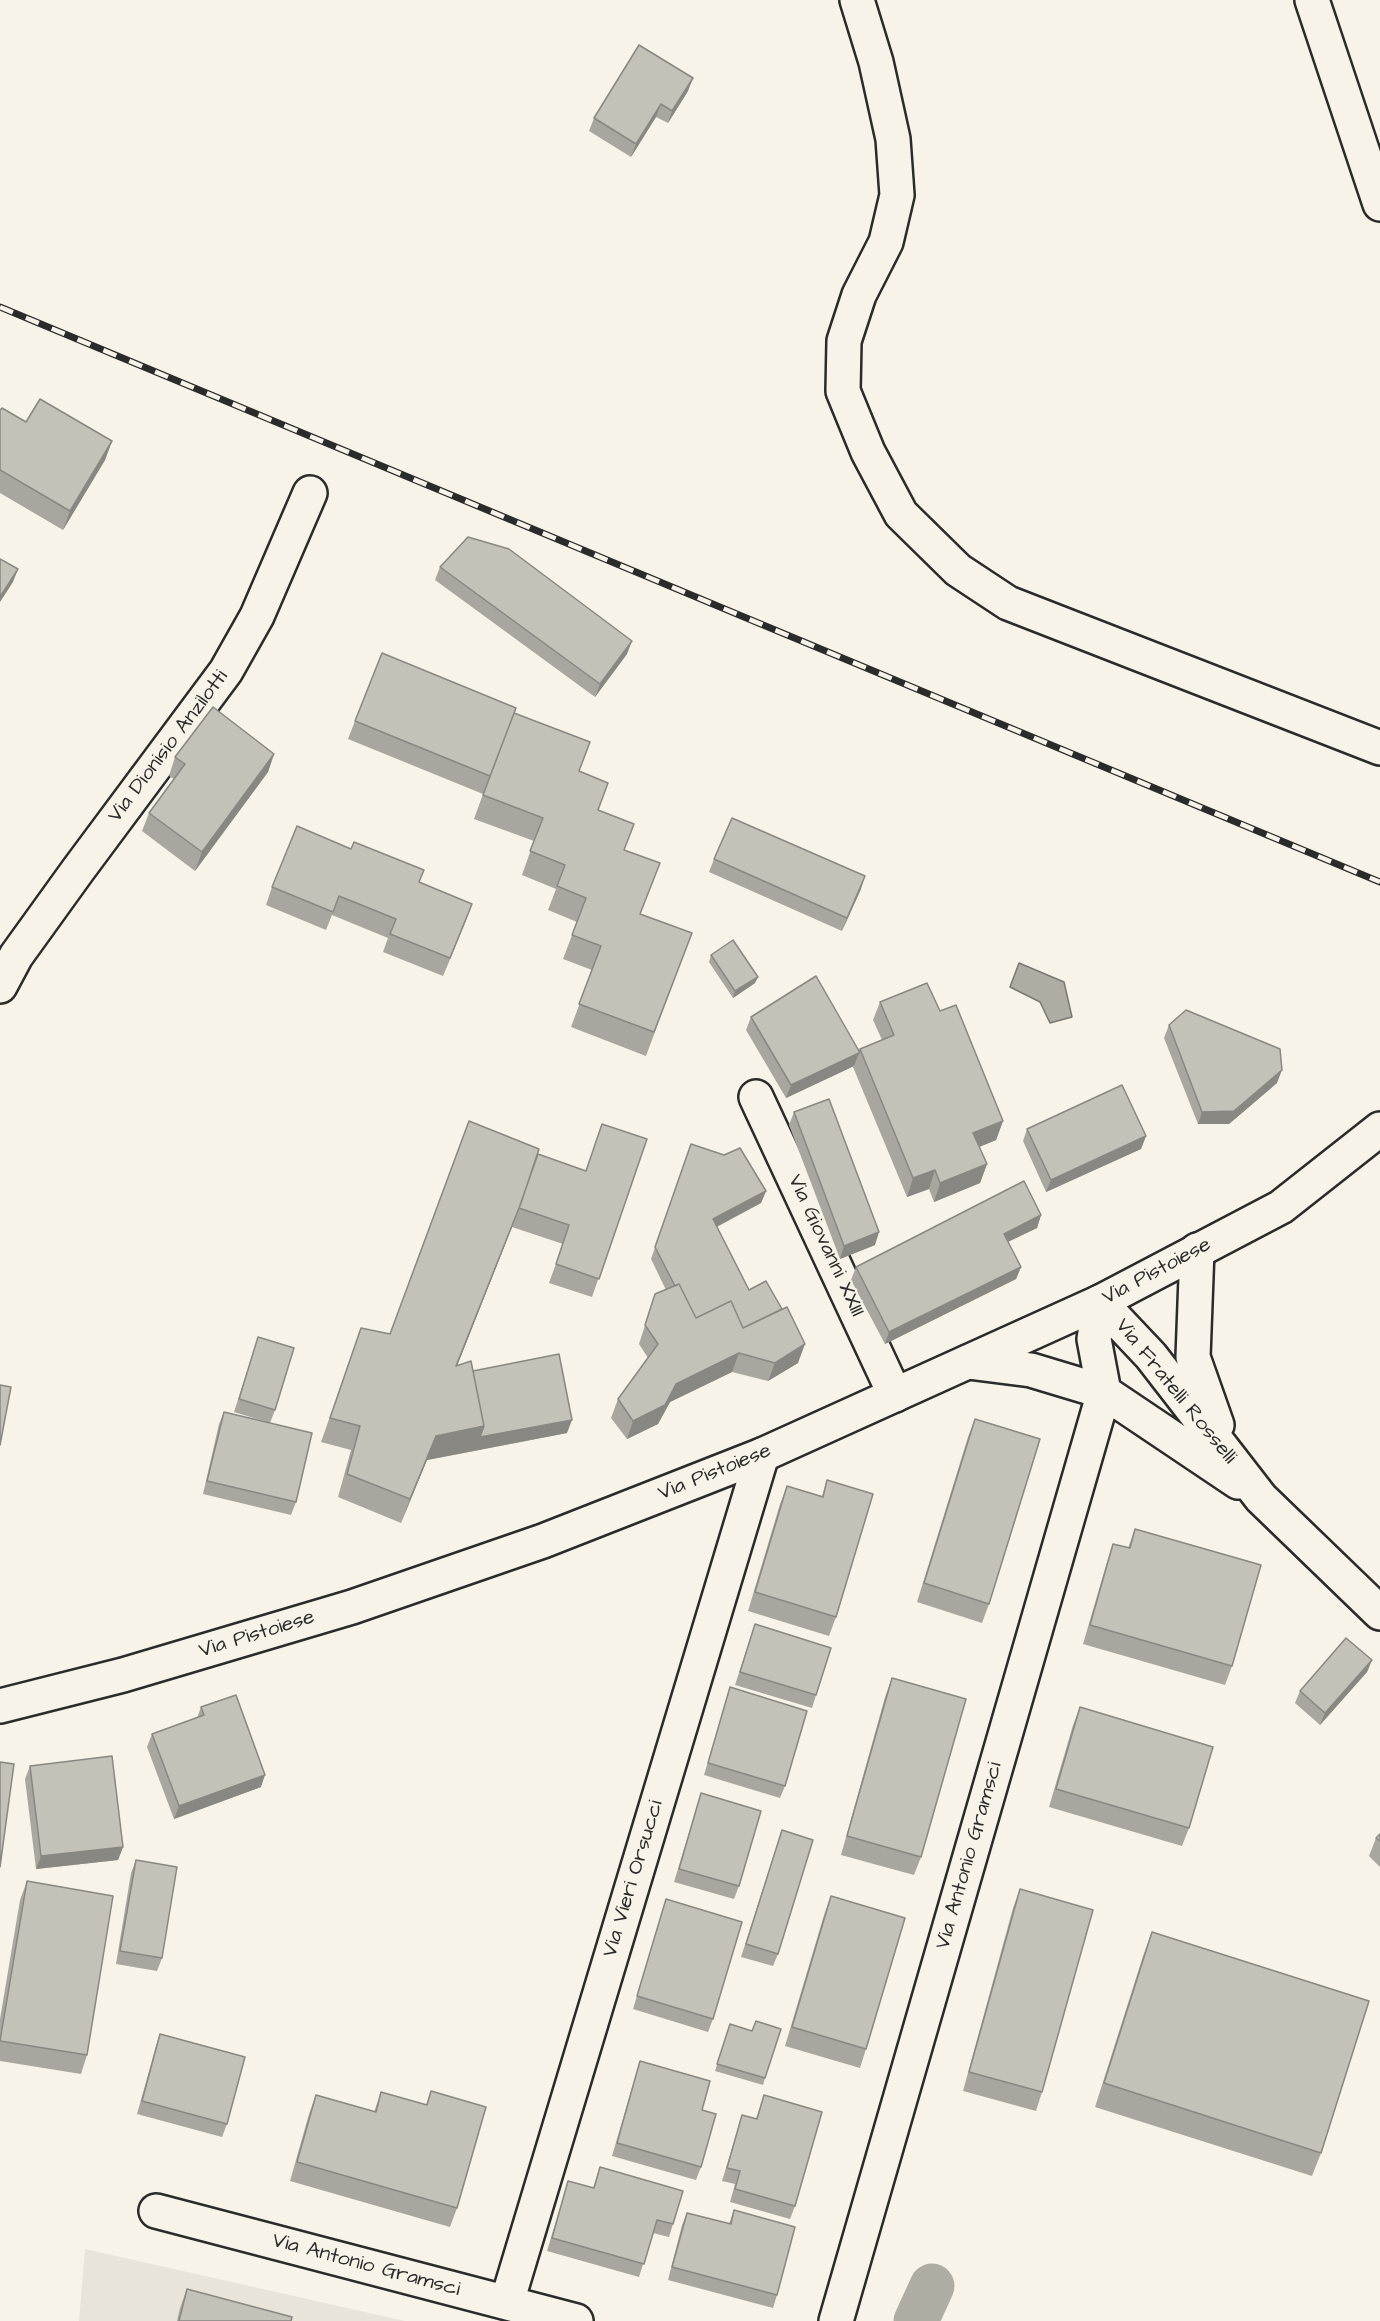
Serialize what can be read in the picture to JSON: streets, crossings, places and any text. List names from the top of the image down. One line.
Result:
{"streets":{"street":["Via Dionisio Anzilotti","Via Giovanni XXIII","Via Pistoiese","Via Fratelli Rosselli","Via Antonio Gramsci","Via Vieri Orsucci"]},"crossings":[["Via Giovanni XXIII","Via Pistoiese"],["Via Pistoiese","Via Fratelli Rosselli"],["Via Pistoiese","Via Vieri Orsucci"],["Via Fratelli Rosselli","Via Antonio Gramsci"],["Via Antonio Gramsci","Via Vieri Orsucci"]]}
